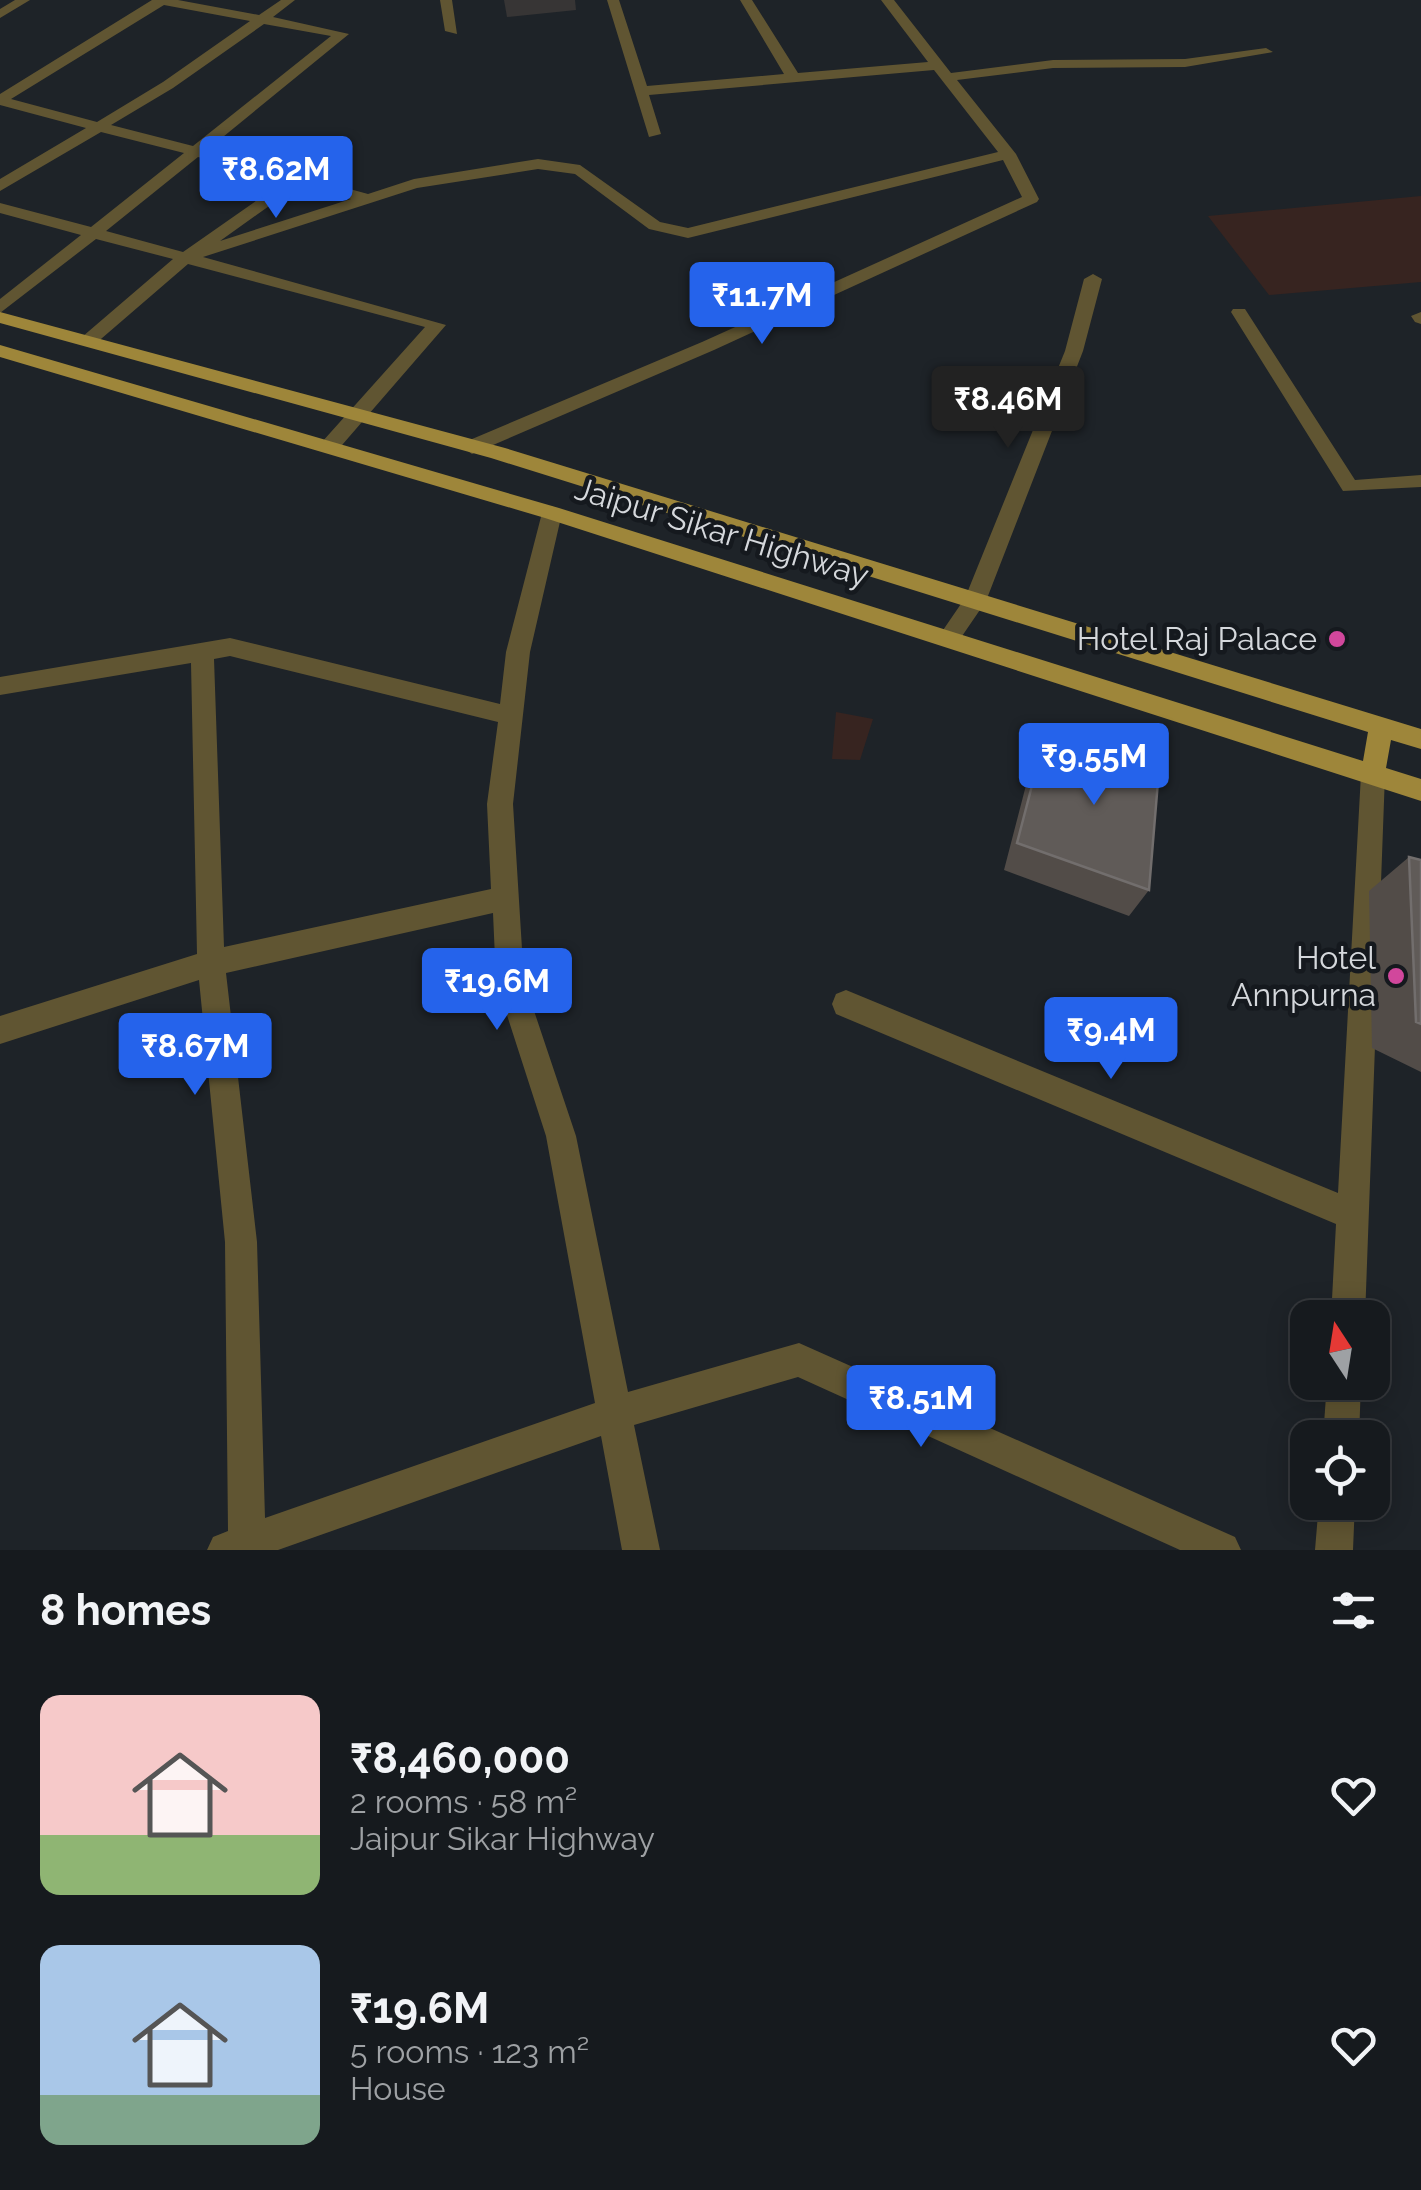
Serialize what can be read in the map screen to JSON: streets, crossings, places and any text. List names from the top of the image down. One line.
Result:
{"streets":{"main road":["Jaipur Sikar Highway"]},"places":["Hotel Raj Palace","Hotel Annpurna"],"north":"top","page":{"price":["₹8.62M","₹11.7M","₹8.46M","₹9.55M","₹19.6M","₹9.4M","₹8.67M","₹8.51M"],"heading":"8 homes","list":[{"name":"₹8,460,000","note":"2 rooms · 58 m² · Jaipur Sikar Highway"},{"name":"₹19.6M","note":"5 rooms · 123 m² · House"}]}}
